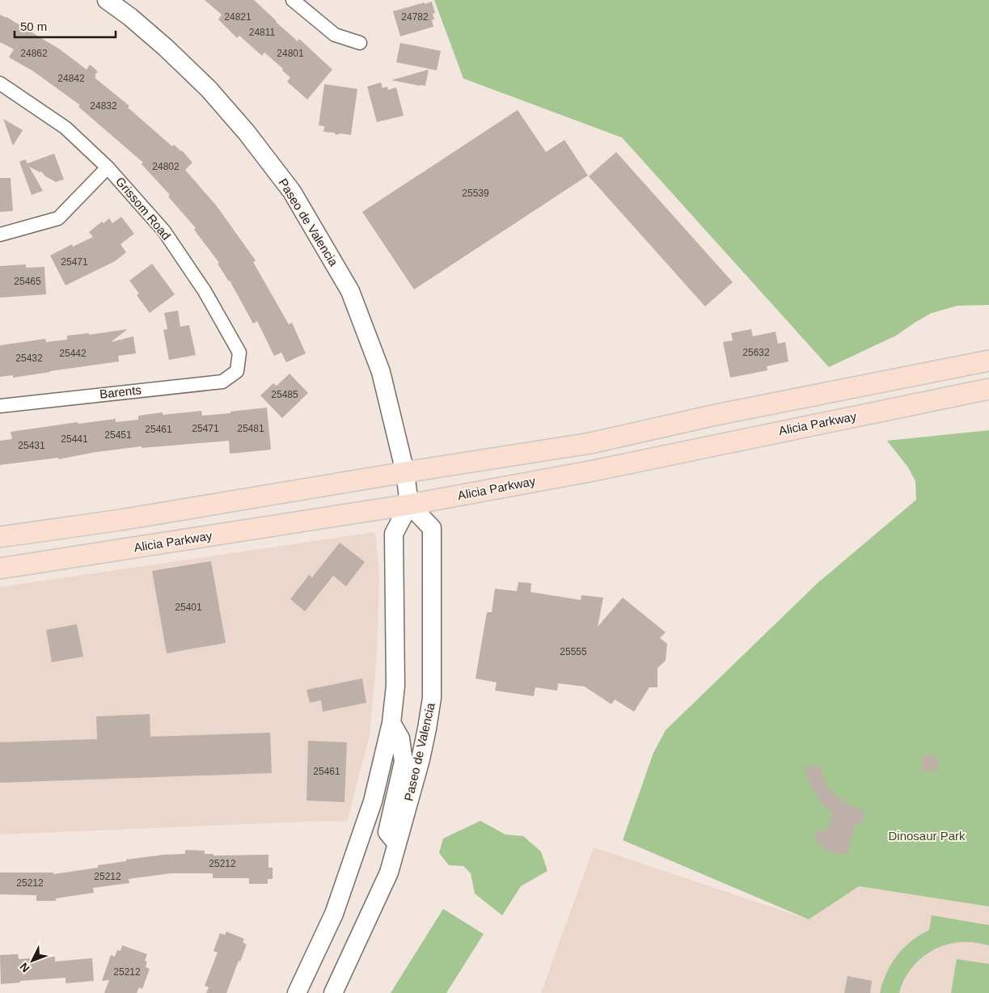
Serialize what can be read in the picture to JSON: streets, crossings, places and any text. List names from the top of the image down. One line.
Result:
{"streets":{"main road":["Paseo de Valencia","Alicia Parkway"],"street":["Grissom Road","Barents"]},"crossings":[["Grissom Road","Barents"],["Paseo de Valencia","Alicia Parkway"]],"parks":["Dinosaur Park"],"house_numbers":["24821","24782","24811","24862","24801","24842","24832","24802","25539","25471","25465","25632","25442","25432","25485","25471","25481","25461","25451","25441","25431","25401","25555","25461","25212","25212","25212","25212"],"scale_bar":"50 m","north":"bottom left"}
